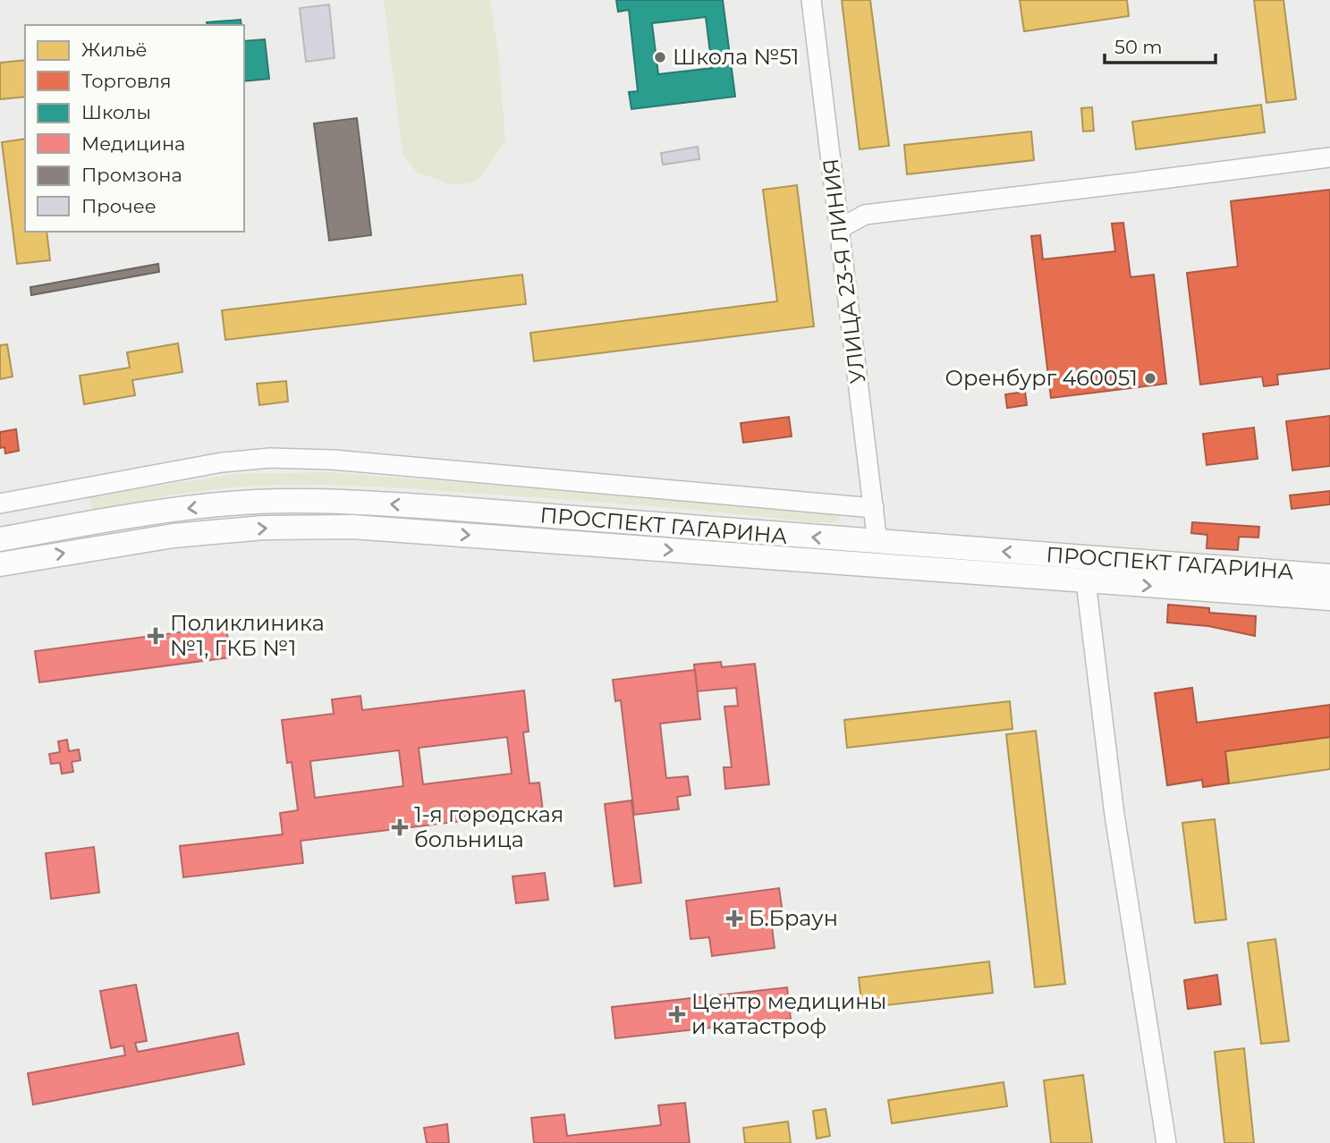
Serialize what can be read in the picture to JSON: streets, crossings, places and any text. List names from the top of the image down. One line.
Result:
{"streets":{"main road":["ПРОСПЕКТ ГАГАРИНА"],"street":["УЛИЦА 23-Я ЛИНИЯ"]},"crossings":[["УЛИЦА 23-Я ЛИНИЯ","ПРОСПЕКТ ГАГАРИНА"]],"places":{"other":["Школа №51","Оренбург 460051"],"health":["Поликлиника №1, ГКБ №1","1-я городская больница","Б.Браун","Центр медицины и катастроф"]},"legend":["Жильё","Торговля","Школы","Медицина","Промзона","Прочее"],"scale_bar":"50 m"}
